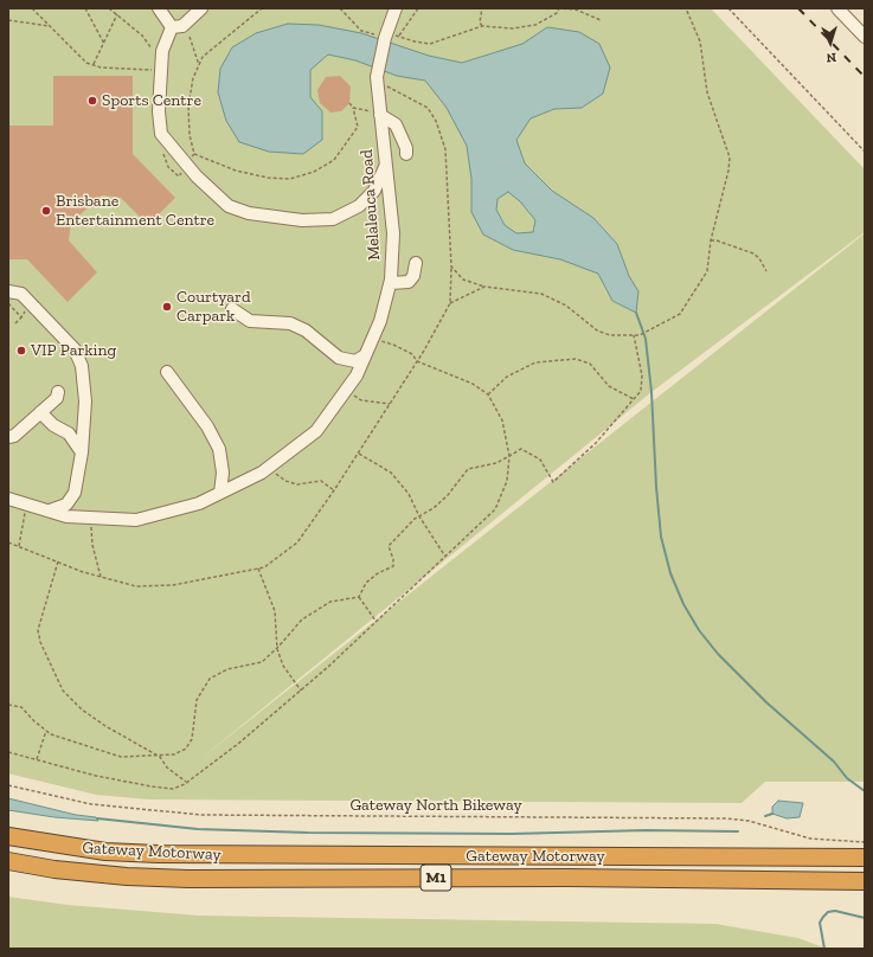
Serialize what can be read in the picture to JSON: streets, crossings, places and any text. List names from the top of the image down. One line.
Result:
{"streets":{"highway":["Gateway Motorway","M1"],"street":["Melaleuca Road"],"path":["Gateway North Bikeway"]},"places":["Sports Centre","Brisbane Entertainment Centre","Courtyard Carpark","VIP Parking"],"north":"bottom"}
